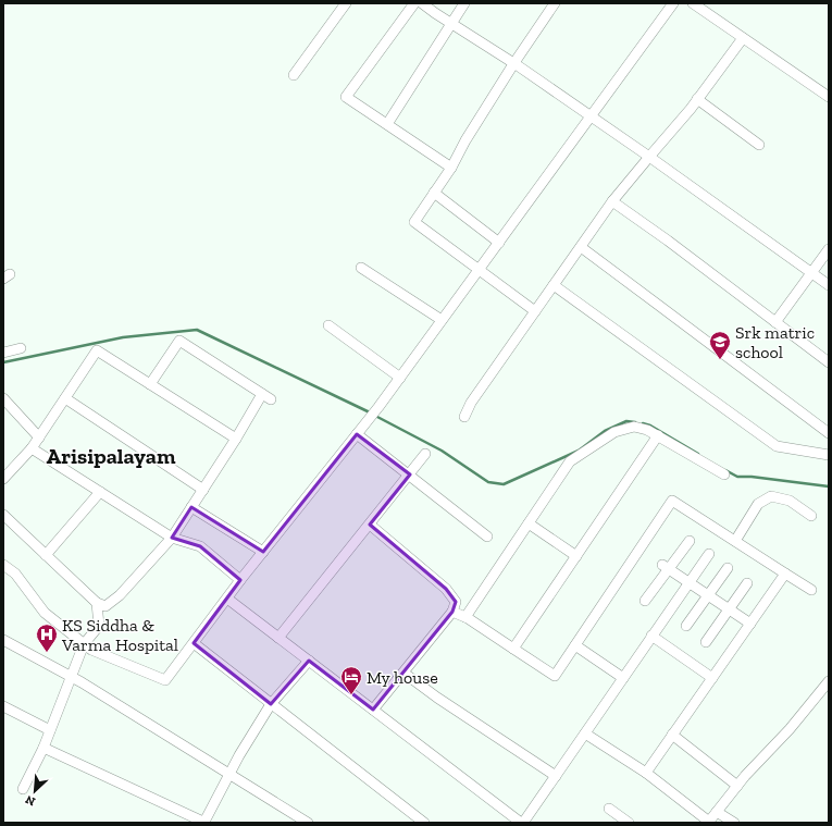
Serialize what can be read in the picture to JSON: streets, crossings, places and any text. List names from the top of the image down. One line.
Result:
{"districts":["Arisipalayam"],"places":{"school or university":["Srk matric school"],"hospital":["KS Siddha & Varma Hospital"],"hotel":["My house"]},"north":"bottom left"}
